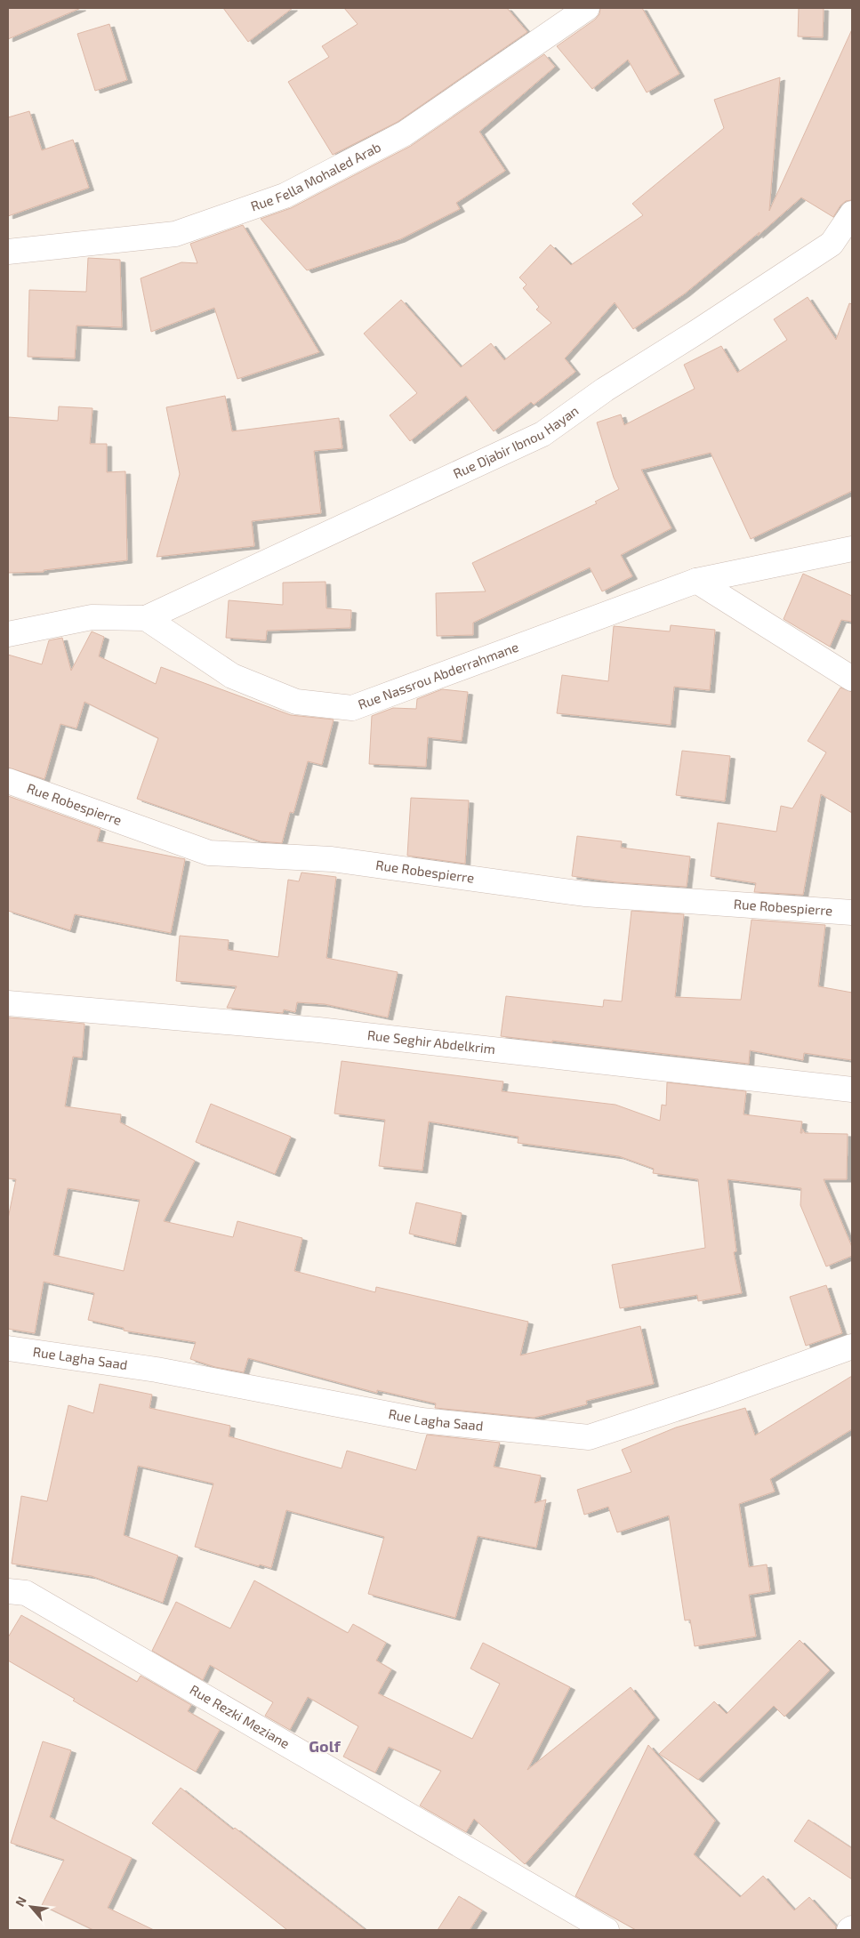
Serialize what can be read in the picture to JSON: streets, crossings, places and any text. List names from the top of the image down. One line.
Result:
{"streets":{"street":["Rue Fella Mohaled Arab","Rue Djabir Ibnou Hayan","Rue Nassrou Abderrahmane","Rue Robespierre","Rue Seghir Abdelkrim","Rue Lagha Saad","Rue Rezki Meziane"]},"crossings":[["Rue Djabir Ibnou Hayan","Rue Nassrou Abderrahmane"]],"districts":["Golf"],"north":"top left"}
